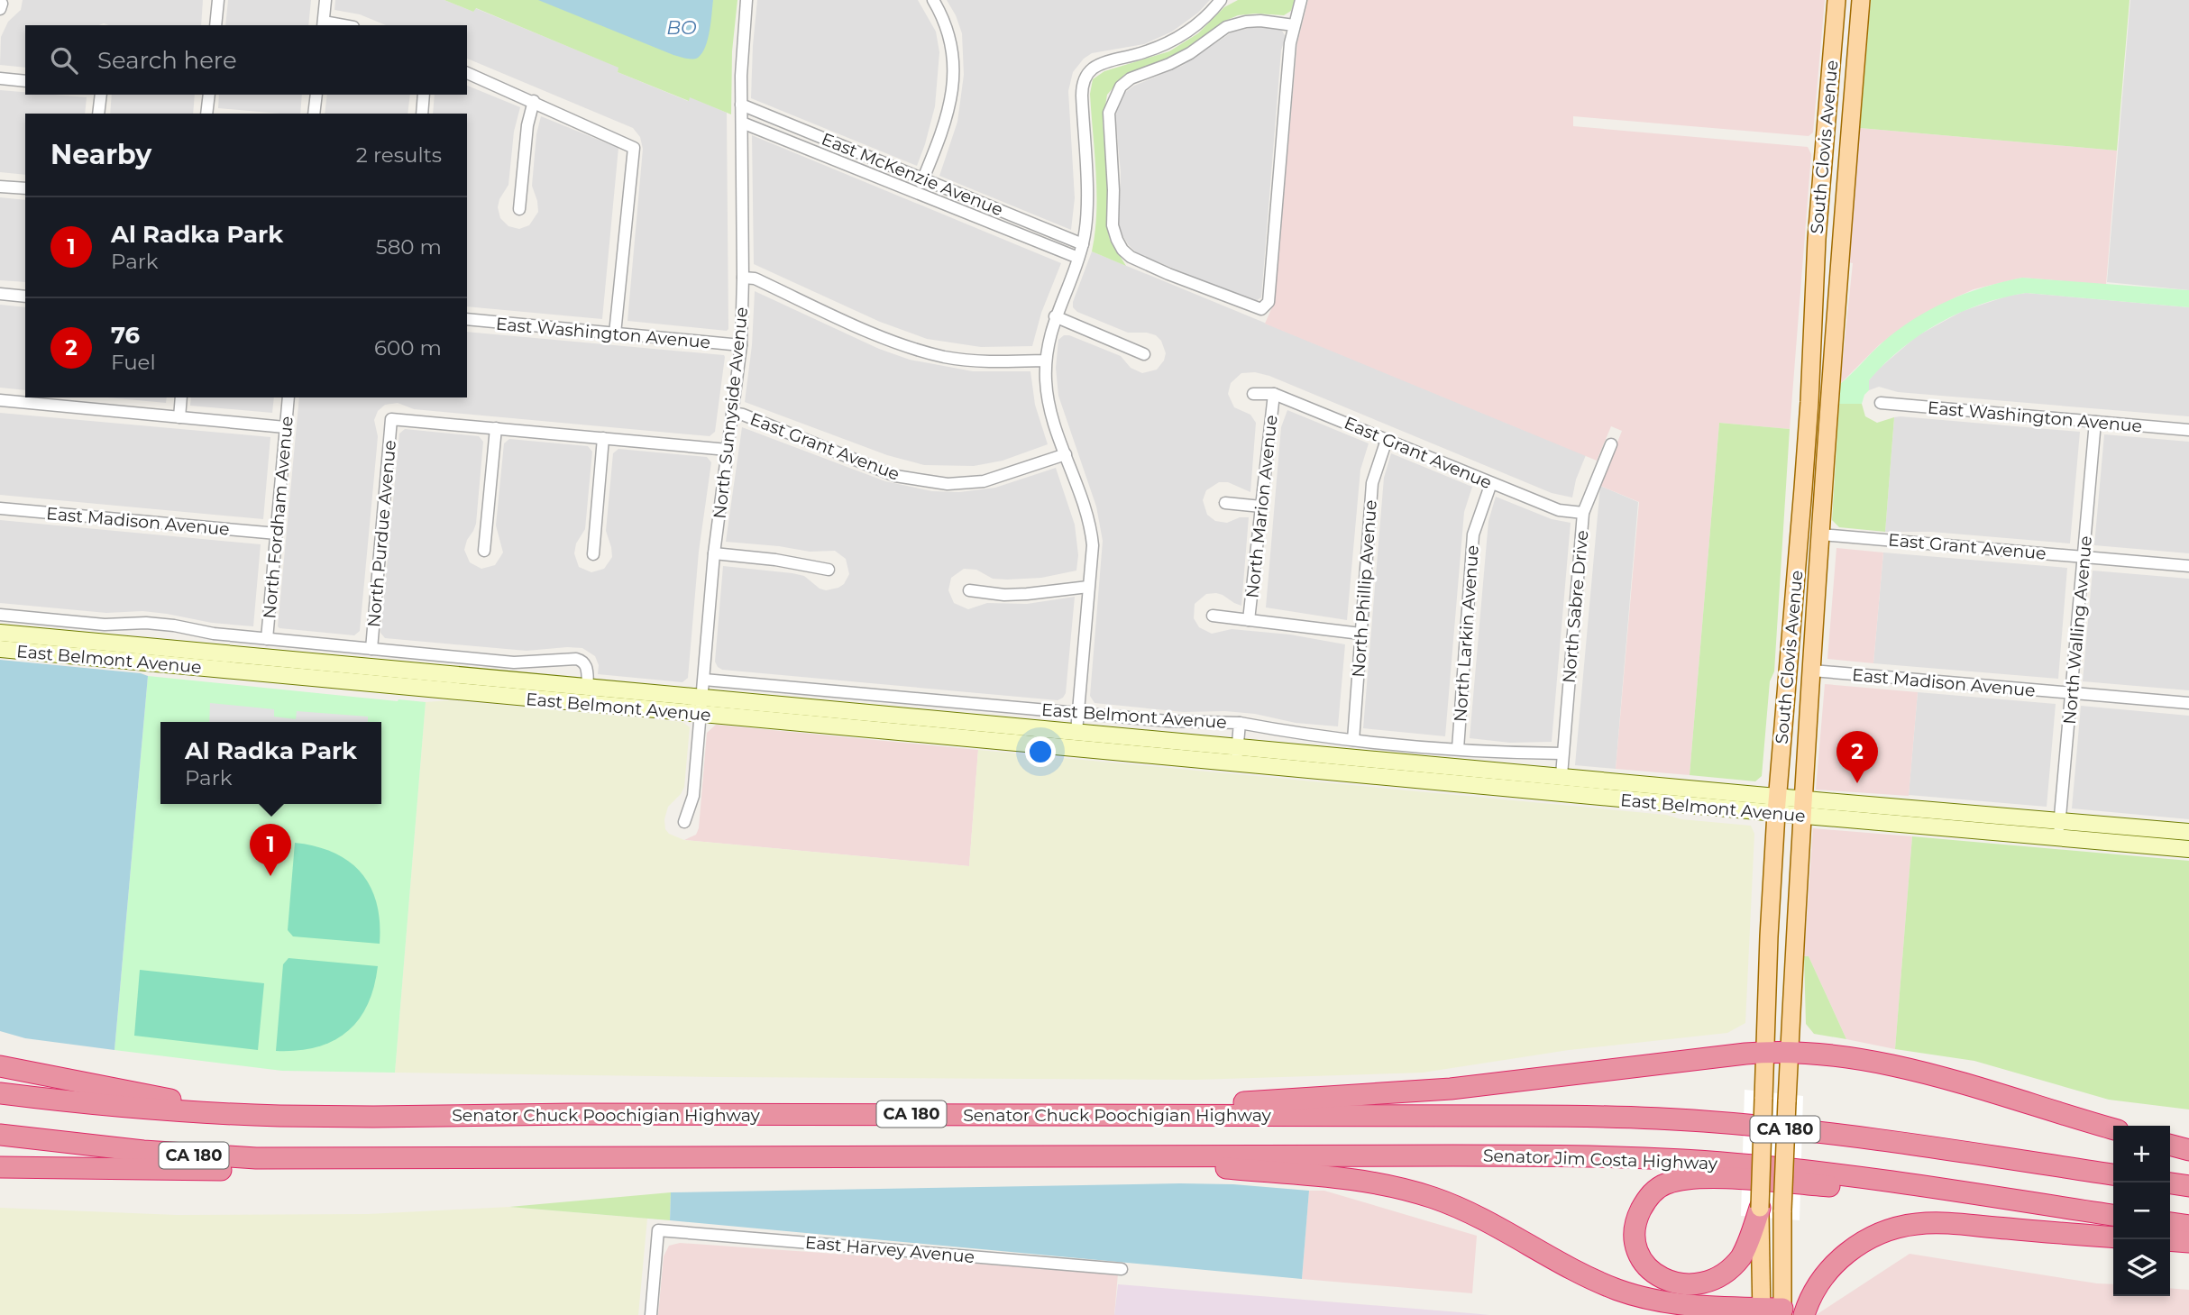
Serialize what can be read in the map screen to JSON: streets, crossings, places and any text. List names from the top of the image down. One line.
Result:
{"streets":{"highway":["CA 180","Senator Chuck Poochigian Highway","Senator Jim Costa Highway"],"main road":["South Clovis Avenue"],"street":["East McKenzie Avenue","East Washington Avenue","North Sunnyside Avenue","East Grant Avenue","North Marion Avenue","North Fordham Avenue","East Madison Avenue","North Purdue Avenue","North Phillip Avenue","North Sabre Drive","North Walling Avenue","North Larkin Avenue","East Belmont Avenue","East Harvey Avenue"]},"crossings":[["South Clovis Avenue","East Grant Avenue"],["South Clovis Avenue","East Madison Avenue"],["South Clovis Avenue","East Belmont Avenue"],["East McKenzie Avenue","North Sunnyside Avenue"],["East Washington Avenue","North Sunnyside Avenue"],["East Washington Avenue","North Walling Avenue"],["North Sunnyside Avenue","East Grant Avenue"],["North Sunnyside Avenue","East Belmont Avenue"],["East Grant Avenue","North Marion Avenue"],["East Grant Avenue","North Phillip Avenue"],["East Grant Avenue","North Sabre Drive"],["East Grant Avenue","North Walling Avenue"],["East Grant Avenue","North Larkin Avenue"],["North Fordham Avenue","East Madison Avenue"],["North Fordham Avenue","East Belmont Avenue"],["East Madison Avenue","North Walling Avenue"],["North Purdue Avenue","East Belmont Avenue"],["North Sabre Drive","East Belmont Avenue"],["North Walling Avenue","East Belmont Avenue"],["CA 180","Senator Jim Costa Highway"]],"water":["BO"],"page":{"search":"Search here","heading":["Nearby","2 results"],"list":[{"mark":"1","name":"Al Radka Park","note":"Park","value":"580 m"},{"mark":"2","name":"76","note":"Fuel","value":"600 m"}],"popup":["Al Radka Park","Park"],"pins":["2","1"],"map_buttons":["+","−"]}}
